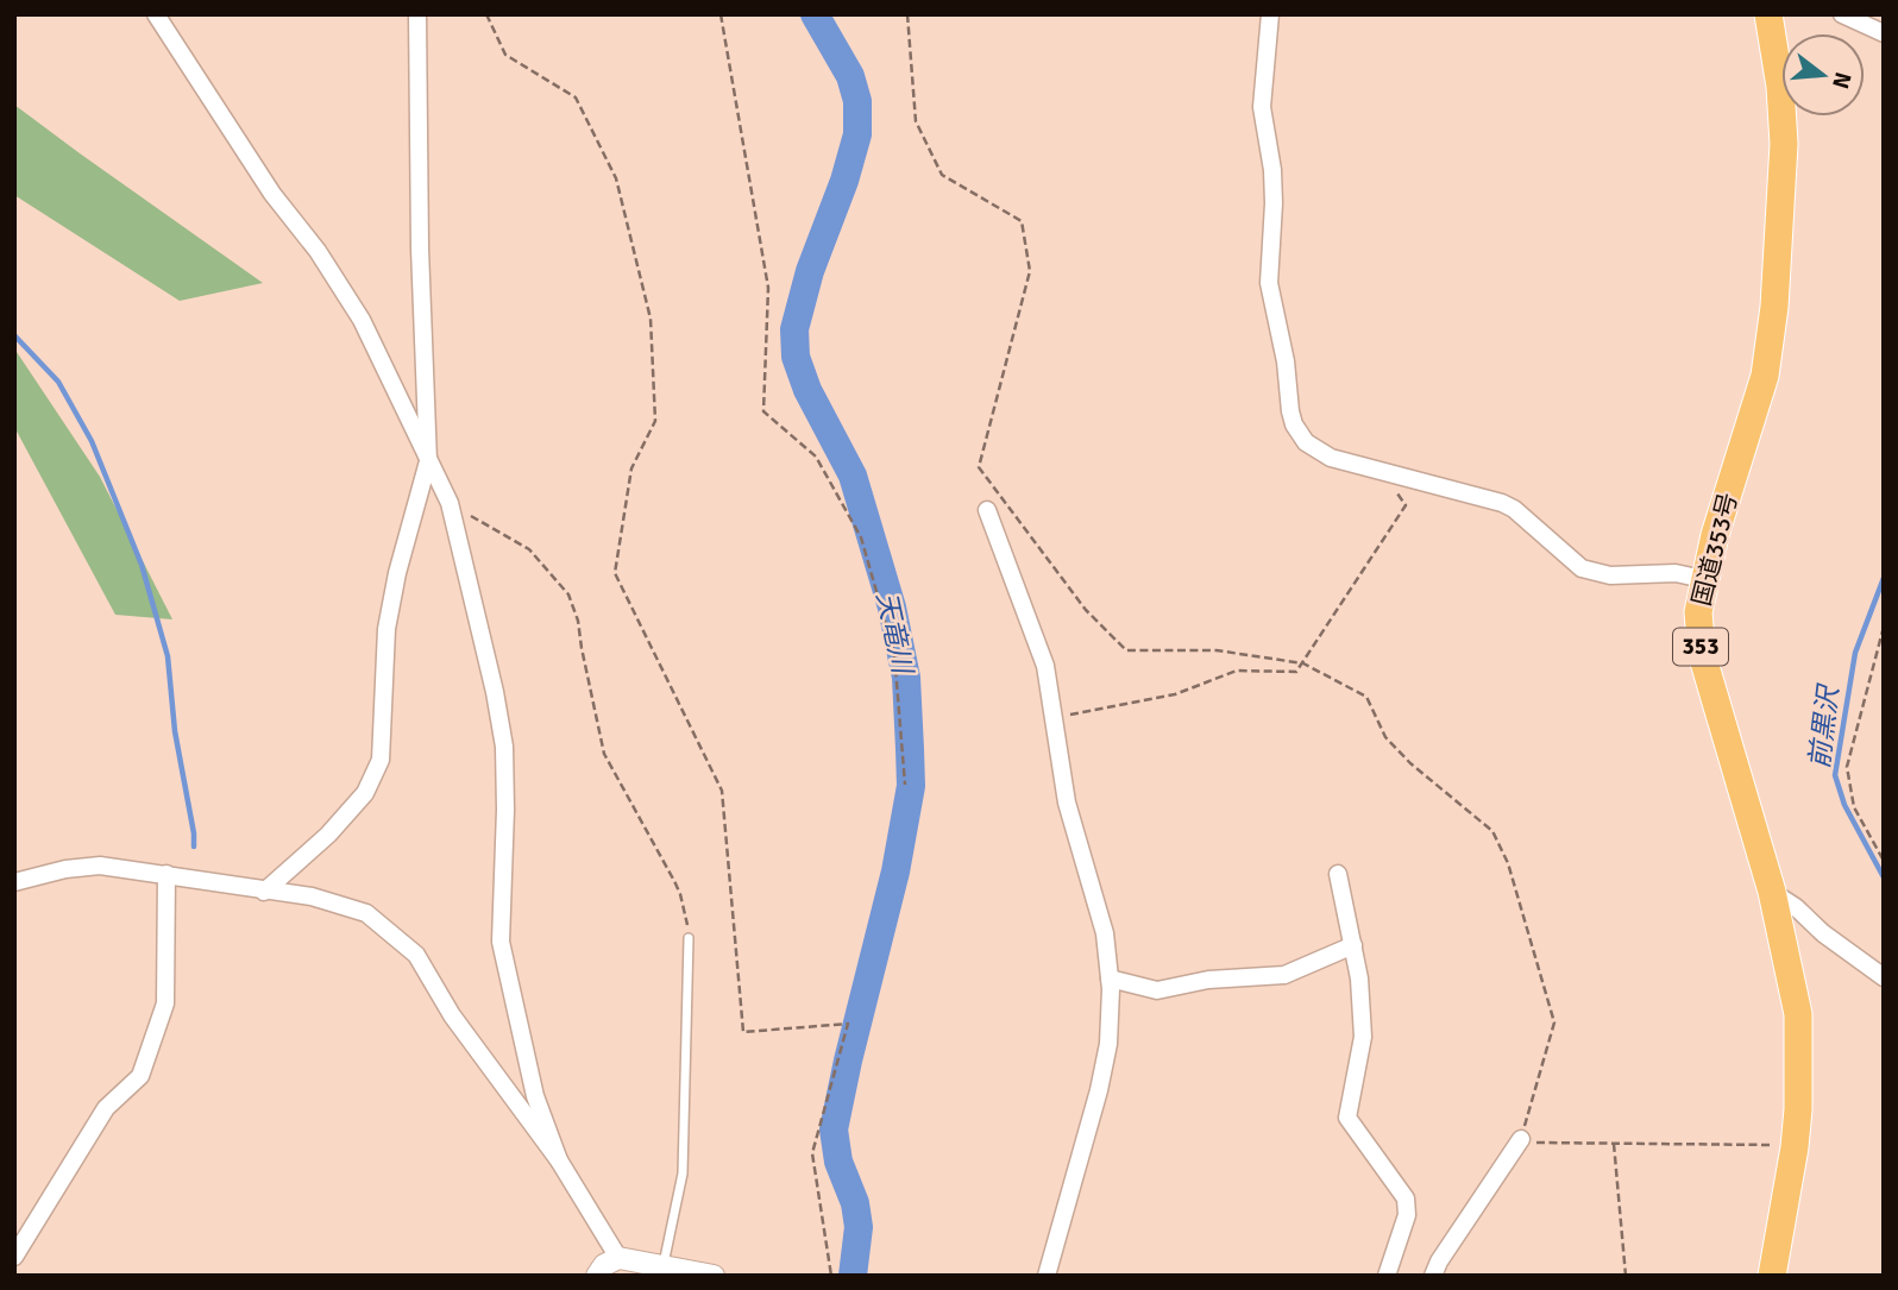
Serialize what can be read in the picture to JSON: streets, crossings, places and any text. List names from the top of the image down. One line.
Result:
{"streets":{"highway":["国道353号","353"]},"water":["天竜川","前黒沢"],"north":"right"}
